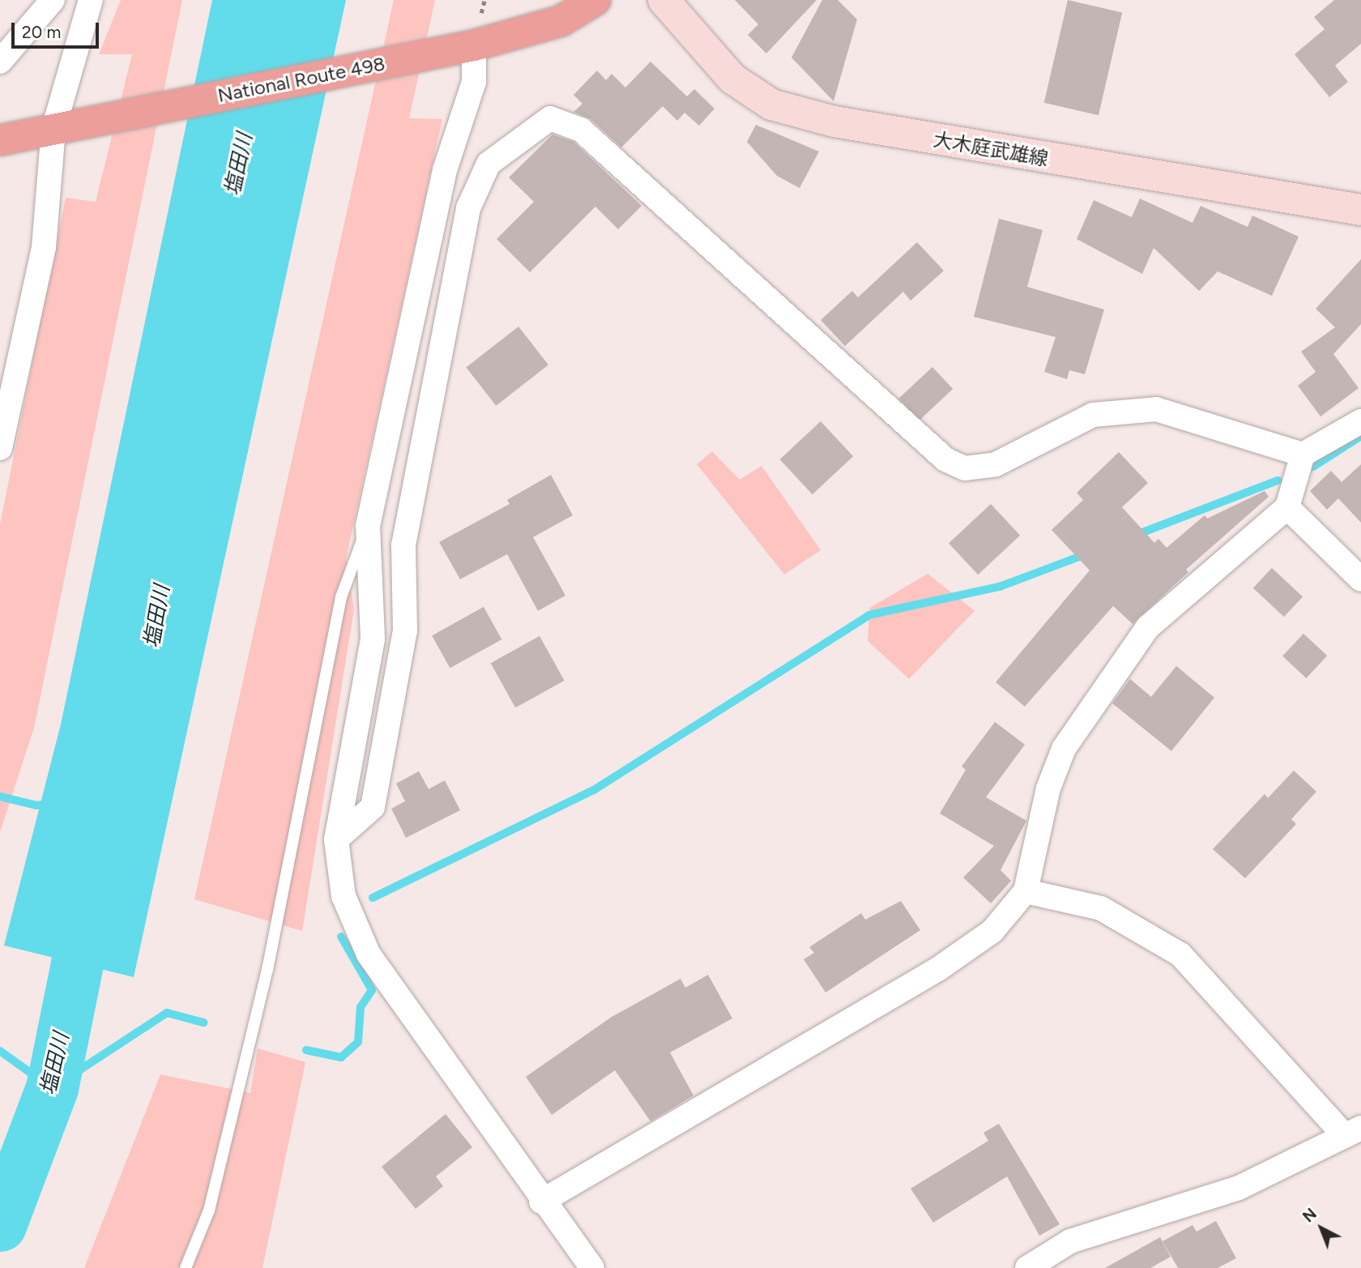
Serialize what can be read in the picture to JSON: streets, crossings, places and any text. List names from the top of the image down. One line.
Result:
{"streets":{"highway":["National Route 498"],"main road":["大木庭武雄線"]},"water":["塩田川"],"scale_bar":"20 m","north":"top left"}
